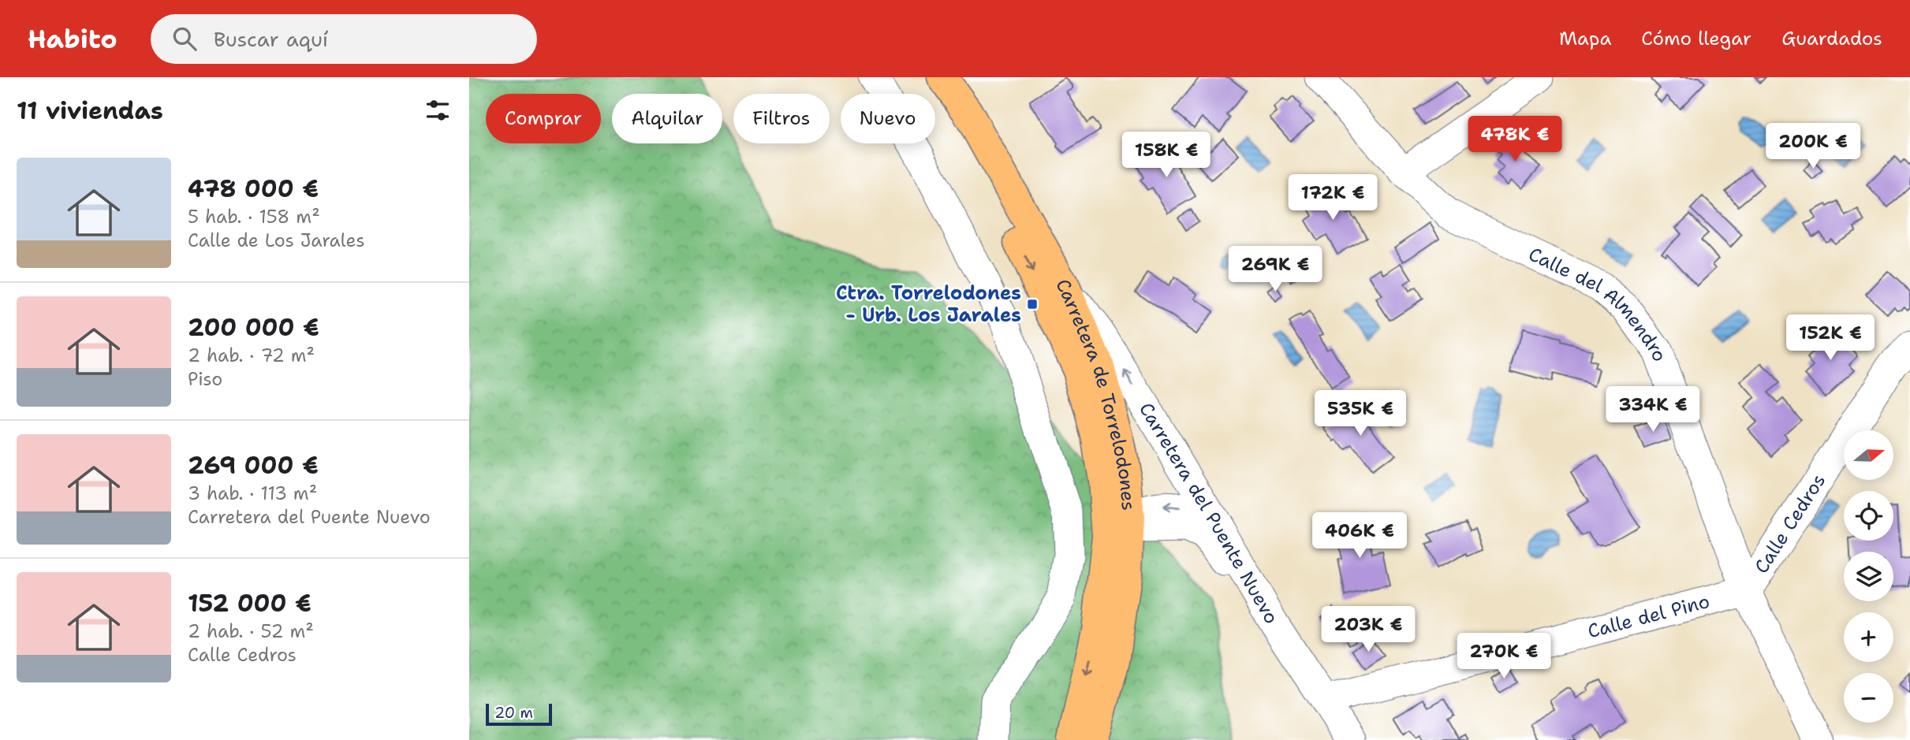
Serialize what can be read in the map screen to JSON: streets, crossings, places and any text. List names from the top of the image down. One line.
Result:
{"streets":{"main road":["Carretera de Torrelodones"],"street":["Calle del Almendro","Carretera del Puente Nuevo","Calle Cedros","Calle del Pino"]},"crossings":[["Calle del Almendro","Calle Cedros"],["Calle del Almendro","Calle del Pino"],["Carretera de Torrelodones","Carretera del Puente Nuevo"],["Carretera del Puente Nuevo","Calle del Pino"],["Calle Cedros","Calle del Pino"]],"places":{"transit":["Ctra. Torrelodones - Urb. Los Jarales"]},"scale_bar":"20 m","north":"right","page":{"header":"Habito","search":"Buscar aquí","nav":["Mapa","Cómo llegar","Guardados"],"heading":"11 viviendas","chip":["Comprar","Alquilar","Filtros","Nuevo"],"price":["478K €","200K €","158K €","172K €","269K €","152K €","334K €","535K €","406K €","203K €","270K €"],"list":[{"name":"478 000 €","note":"5 hab. · 158 m² · Calle de Los Jarales"},{"name":"200 000 €","note":"2 hab. · 72 m² · Piso"},{"name":"269 000 €","note":"3 hab. · 113 m² · Carretera del Puente Nuevo"},{"name":"152 000 €","note":"2 hab. · 52 m² · Calle Cedros"}],"map_buttons":["+","−"],"scale":"20 m"}}
